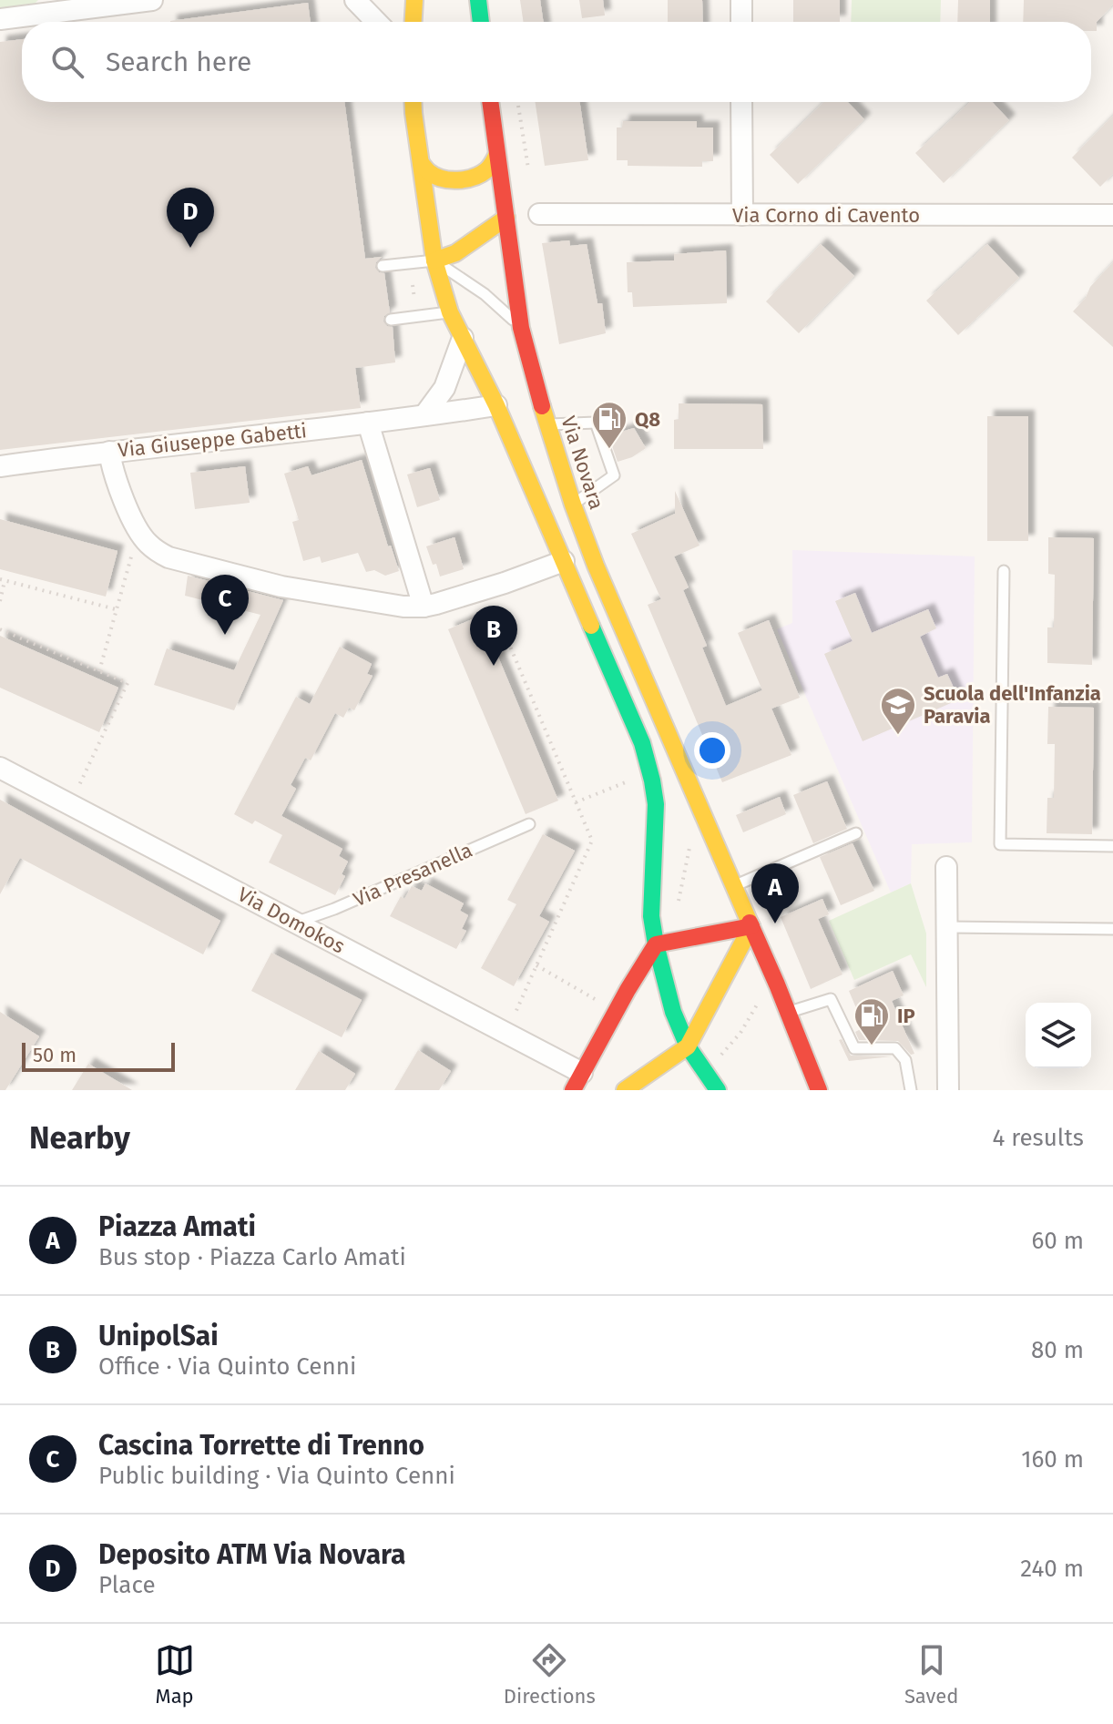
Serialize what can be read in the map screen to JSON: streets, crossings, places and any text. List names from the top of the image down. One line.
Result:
{"streets":{"street":["Via Corno di Cavento","Via Giuseppe Gabetti","Via Novara","Via Domokos"],"lane":["Via Presanella"]},"crossings":[["Via Presanella","Via Domokos"]],"places":{"fuel station":["Q8","IP"],"school or university":["Scuola dell'Infanzia Paravia"]},"scale_bar":"50 m","page":{"search":"Search here","pins":["D","C","B","A"],"scale":"50 m","heading":["Nearby","4 results"],"list":[{"mark":"A","name":"Piazza Amati","note":"Bus stop · Piazza Carlo Amati","value":"60 m"},{"mark":"B","name":"UnipolSai","note":"Office · Via Quinto Cenni","value":"80 m"},{"mark":"C","name":"Cascina Torrette di Trenno","note":"Public building · Via Quinto Cenni","value":"160 m"},{"mark":"D","name":"Deposito ATM Via Novara","note":"Place","value":"240 m"}],"nav":["Map","Directions","Saved"]}}
